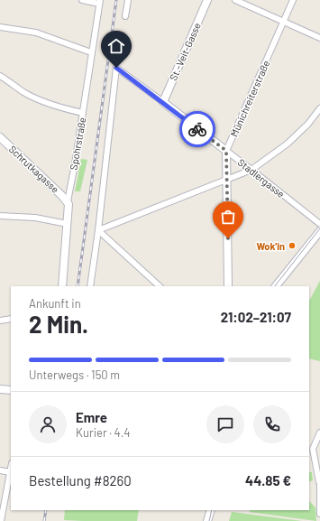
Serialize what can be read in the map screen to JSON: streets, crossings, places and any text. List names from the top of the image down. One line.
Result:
{"streets":{"street":["St.-Veit-Gasse","Münichreiterstraße","Spohrstraße","Schrutkagasse","Stadlergasse"]},"crossings":[["St.-Veit-Gasse","Stadlergasse"],["Münichreiterstraße","Stadlergasse"],["Spohrstraße","Schrutkagasse"]],"places":["Wok'in"],"page":{"heading":["2 Min.","Ankunft in","21:02–21:07"],"panel":["Emre","Kurier · 4.4","Bestellung #8260","44.85 €"],"bar":"Unterwegs · 150 m"}}
